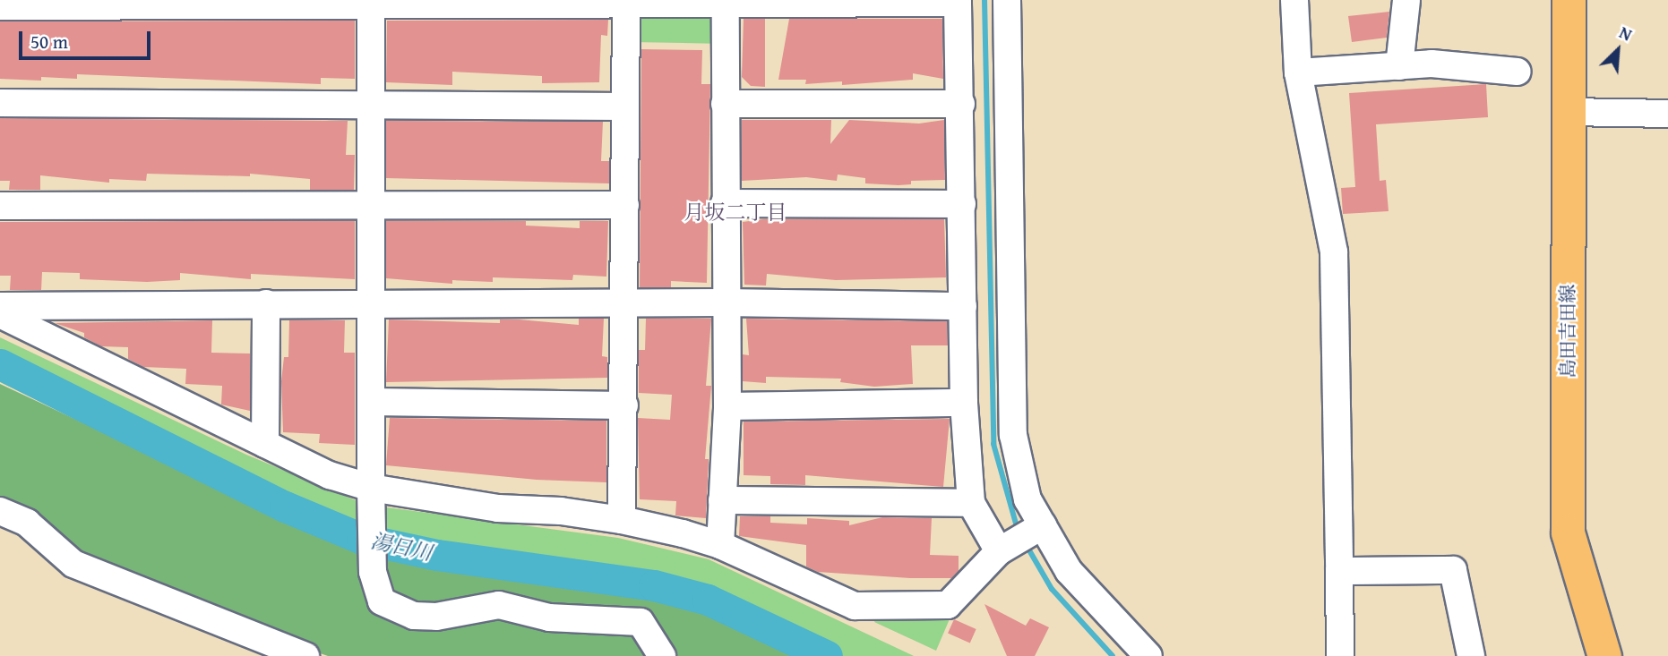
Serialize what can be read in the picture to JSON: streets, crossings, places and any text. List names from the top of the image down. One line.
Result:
{"streets":{"main road":["島田吉田線"]},"districts":["月坂二丁目"],"water":["湯日川"],"scale_bar":"50 m","north":"top right"}
